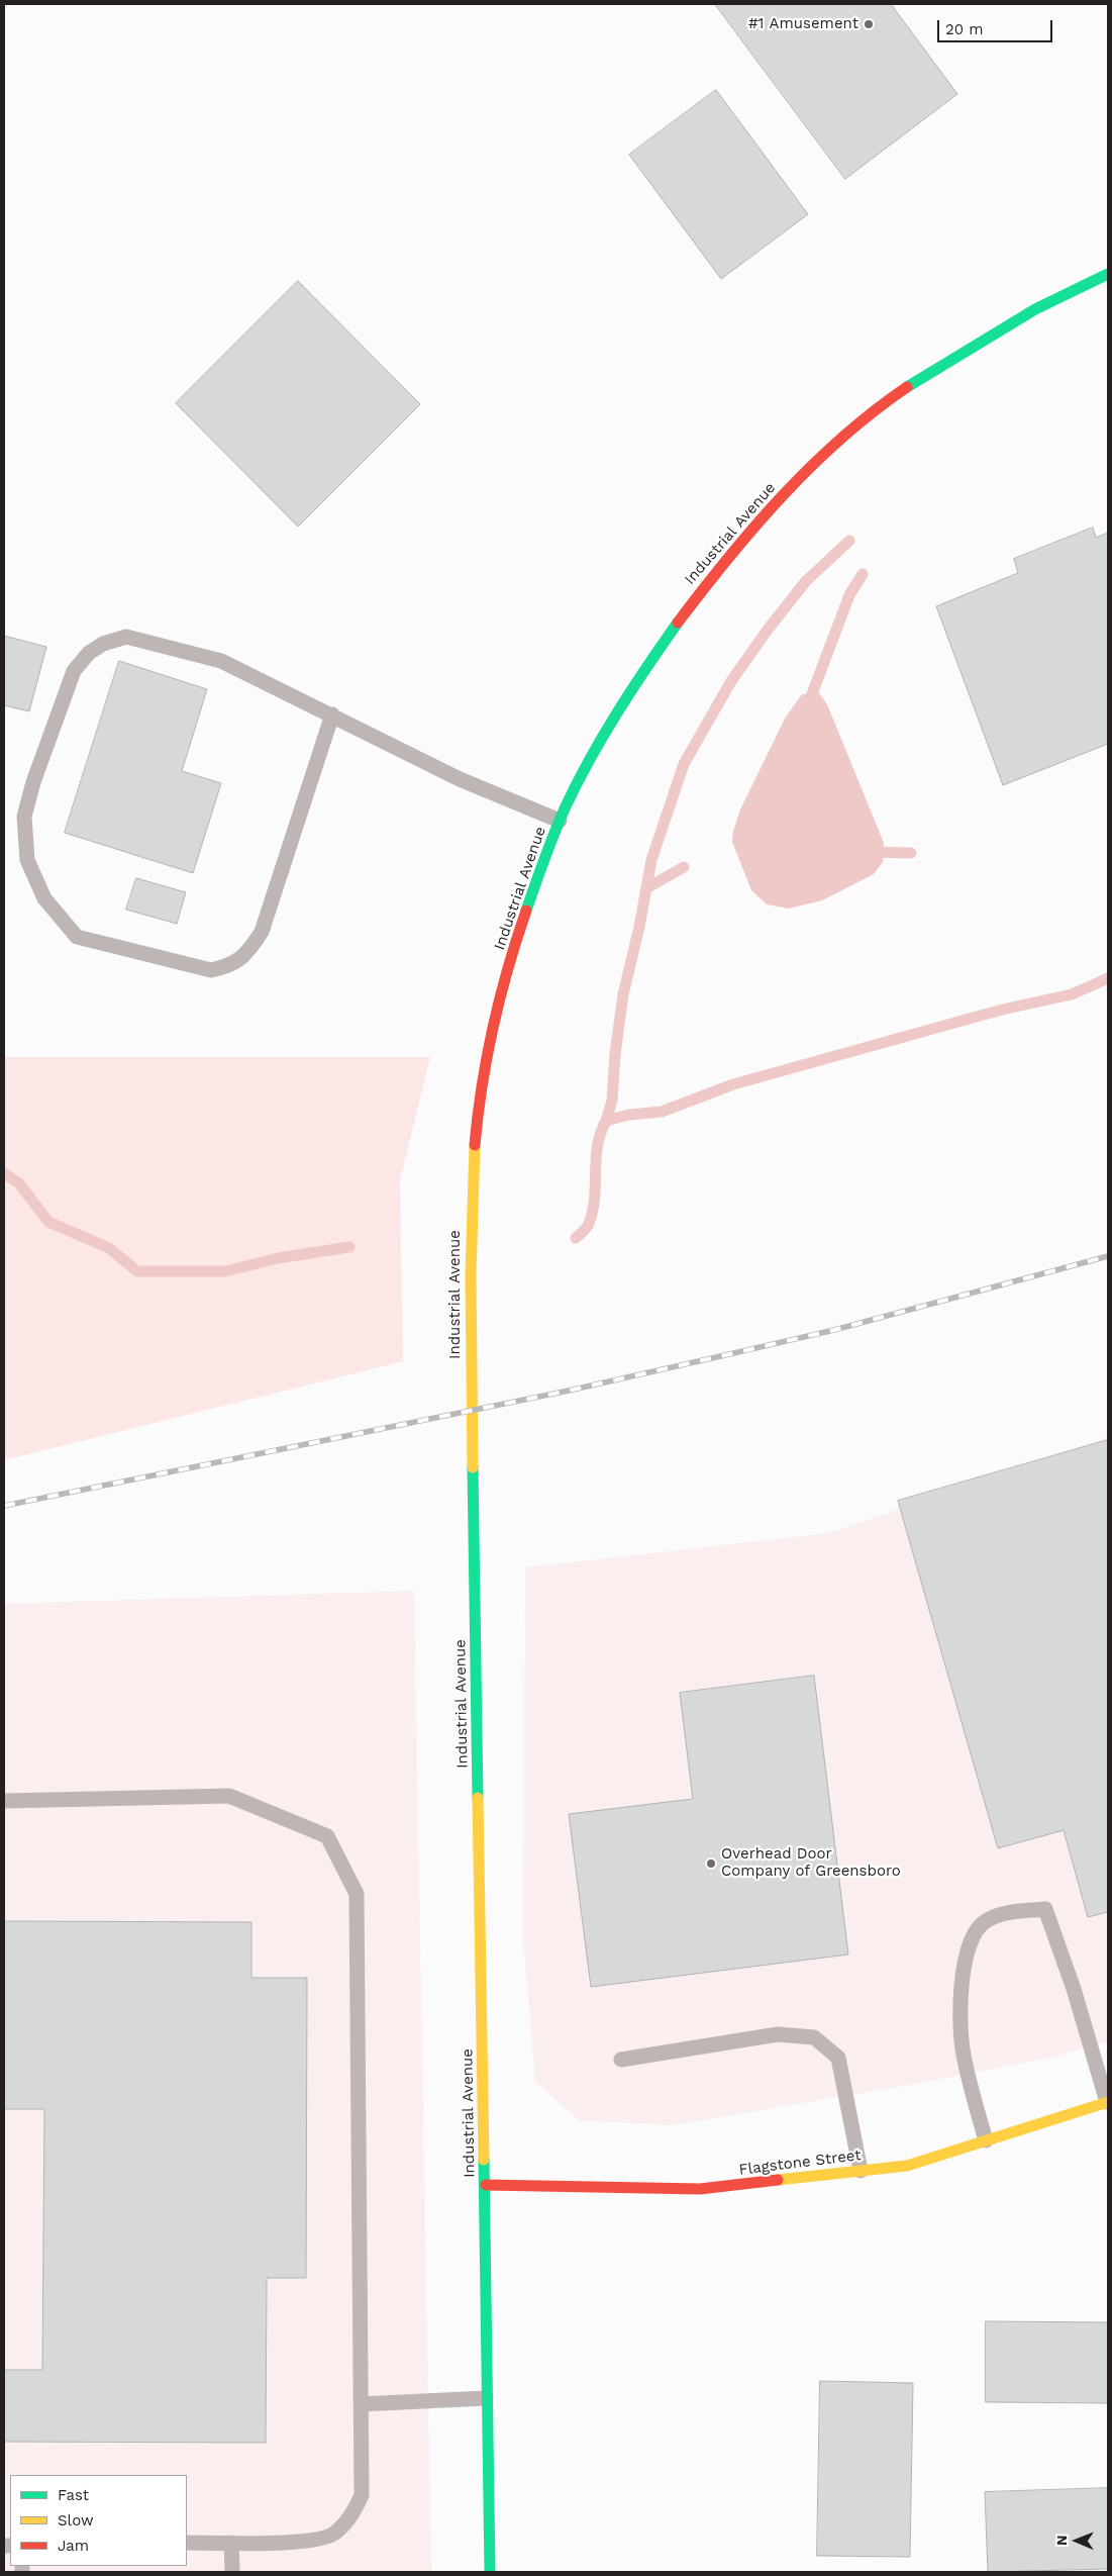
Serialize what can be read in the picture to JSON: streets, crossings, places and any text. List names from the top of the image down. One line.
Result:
{"streets":{"main road":["Industrial Avenue","Flagstone Street"]},"crossings":[["Industrial Avenue","Flagstone Street"]],"places":["#1 Amusement","Overhead Door Company of Greensboro"],"legend":["Fast","Slow","Jam"],"scale_bar":"20 m","north":"left"}
